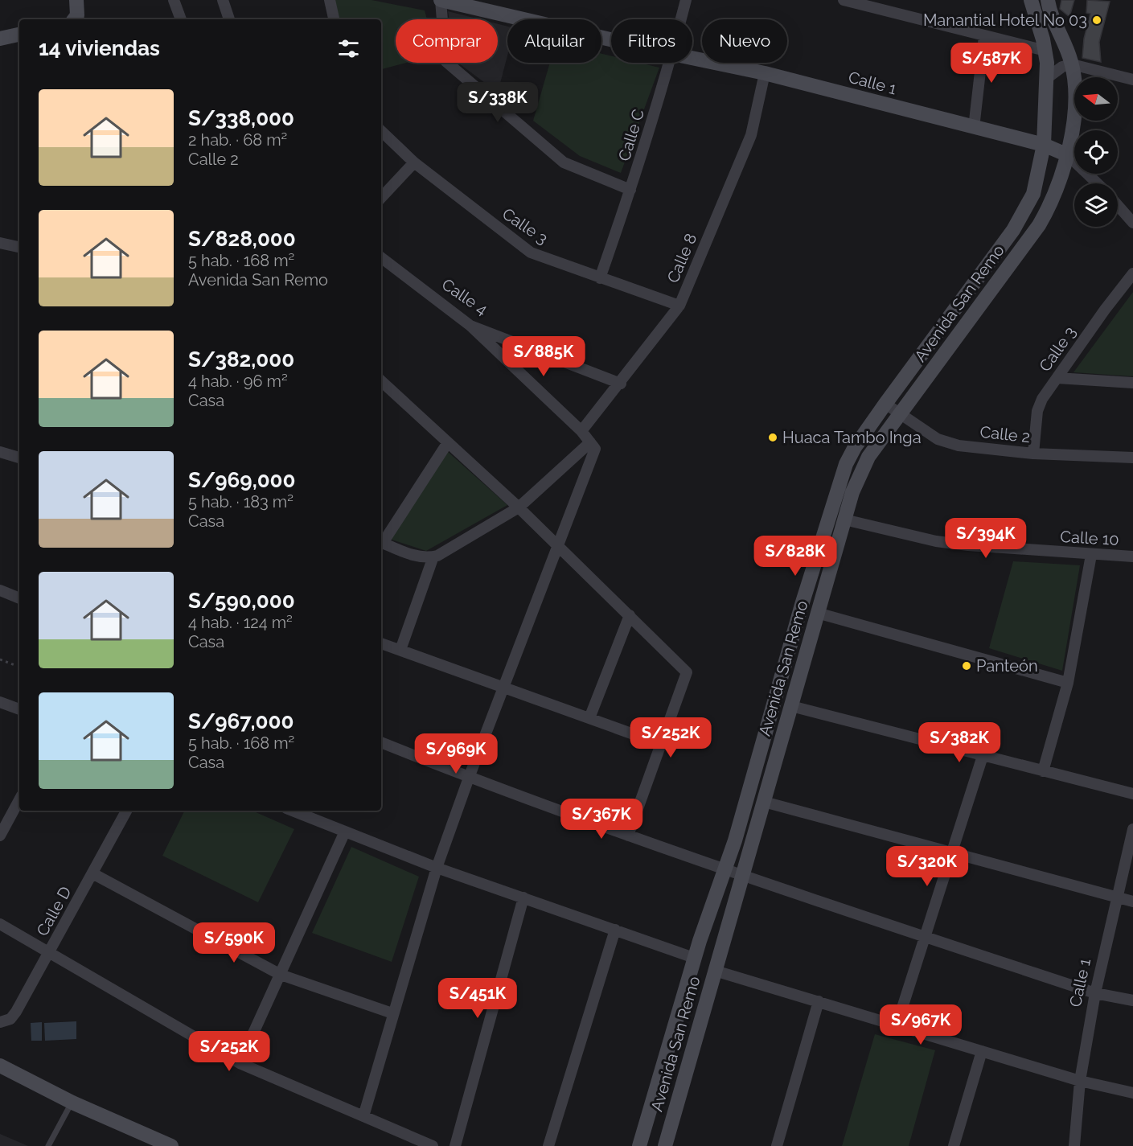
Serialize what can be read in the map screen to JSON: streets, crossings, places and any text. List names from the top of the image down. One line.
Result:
{"streets":{"main road":["Calle 1","Avenida San Remo"],"street":["Calle C","Calle 3","Calle 8","Calle 4","Calle 2","Calle 10","Calle D"]},"crossings":[["Calle 1","Calle 8"],["Calle 1","Avenida San Remo"],["Calle C","Calle 3"],["Calle 3","Calle 8"],["Calle 3","Calle 2"],["Calle 8","Calle 4"],["Avenida San Remo","Calle 2"],["Avenida San Remo","Calle 10"]],"places":["Manantial Hotel No 03","Huaca Tambo Inga","Panteón"],"north":"left","page":{"chip":["Comprar","Alquilar","Filtros","Nuevo"],"heading":"14 viviendas","price":["S/587K","S/338K","S/885K","S/394K","S/828K","S/252K","S/382K","S/969K","S/367K","S/320K","S/590K","S/451K","S/967K","S/252K"],"list":[{"name":"S/338,000","note":"2 hab. · 68 m² · Calle 2"},{"name":"S/828,000","note":"5 hab. · 168 m² · Avenida San Remo"},{"name":"S/382,000","note":"4 hab. · 96 m² · Casa"},{"name":"S/969,000","note":"5 hab. · 183 m² · Casa"},{"name":"S/590,000","note":"4 hab. · 124 m² · Casa"},{"name":"S/967,000","note":"5 hab. · 168 m² · Casa"}]}}
